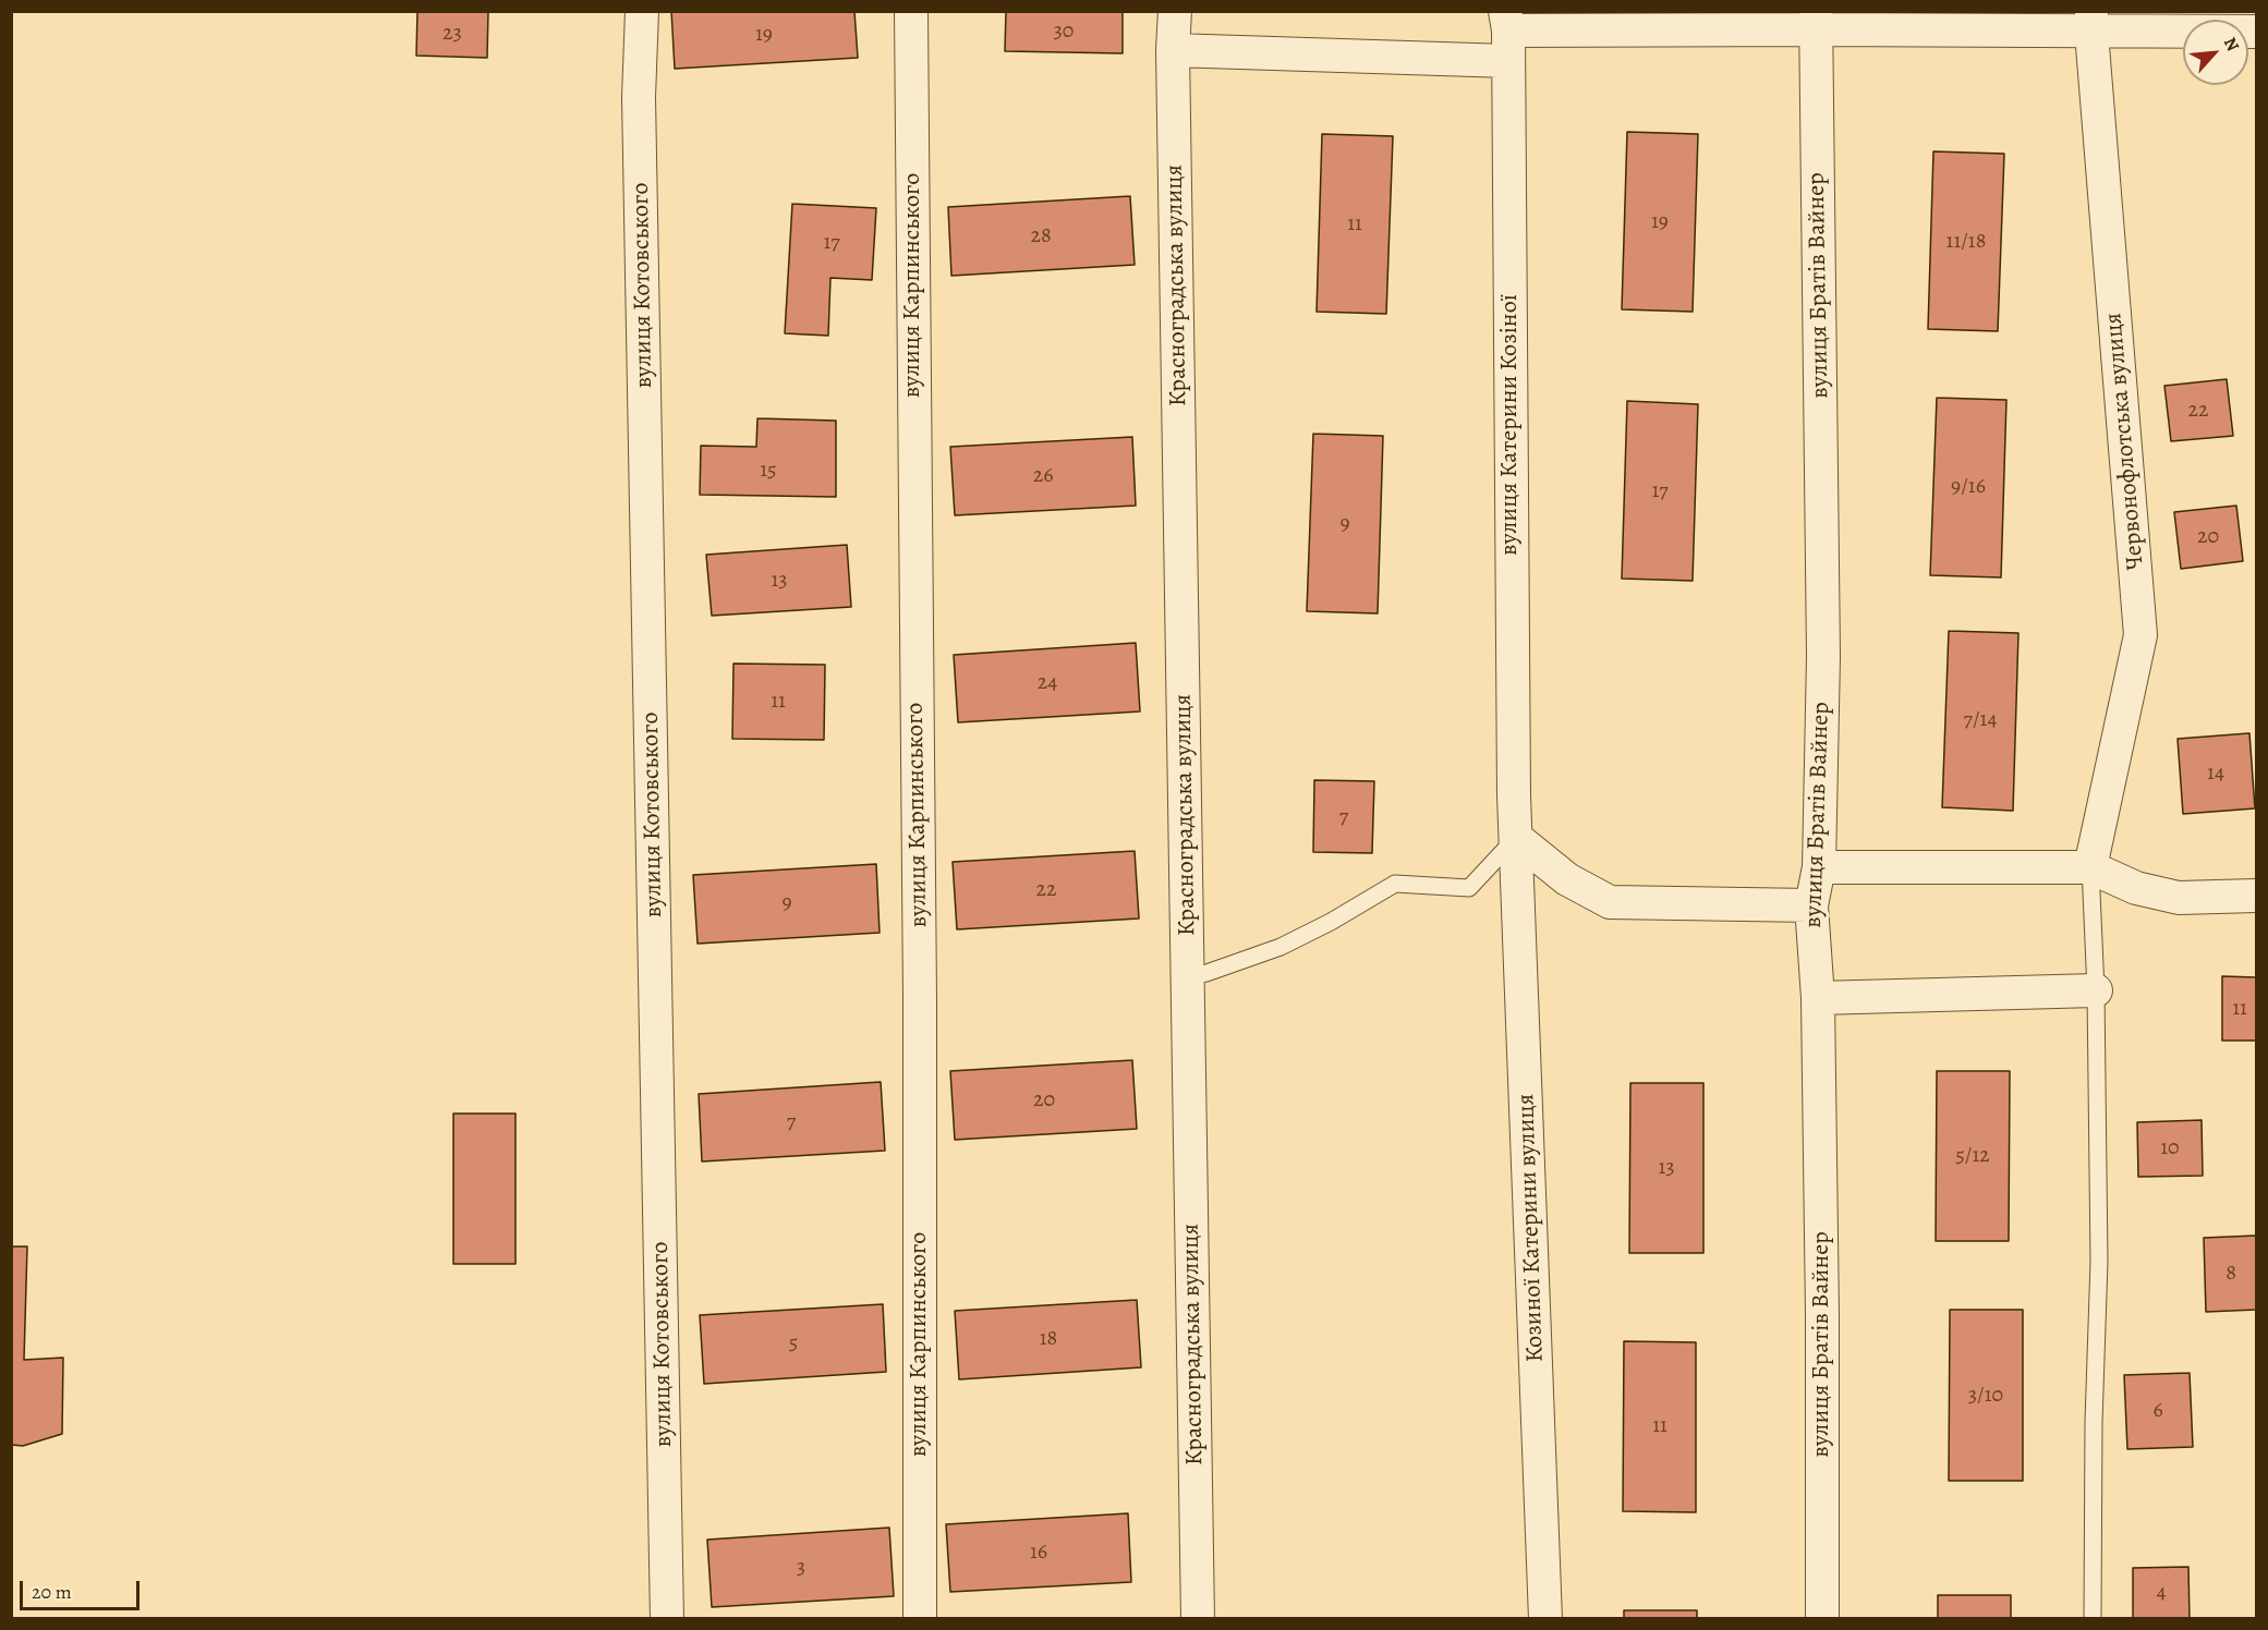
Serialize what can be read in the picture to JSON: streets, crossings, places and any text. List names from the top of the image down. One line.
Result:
{"streets":{"street":["вулиця Котовського","вулиця Карпинського","Красноградська вулиця","вулиця Братів Вайнер","вулиця Катерини Козіної","Червонофлотська вулиця","Козиної Катерини вулиця"]},"crossings":[["вулиця Катерини Козіної","Козиної Катерини вулиця"]],"house_numbers":["30","23","19","19","11","28","11/18","17","22","15","26","9/16","17","9","20","13","24","11","7/14","14","7","22","9","11","20","7","10","5/12","13","8","18","5","3/10","6","11","16","3","4"],"scale_bar":"20 m","north":"top right"}
